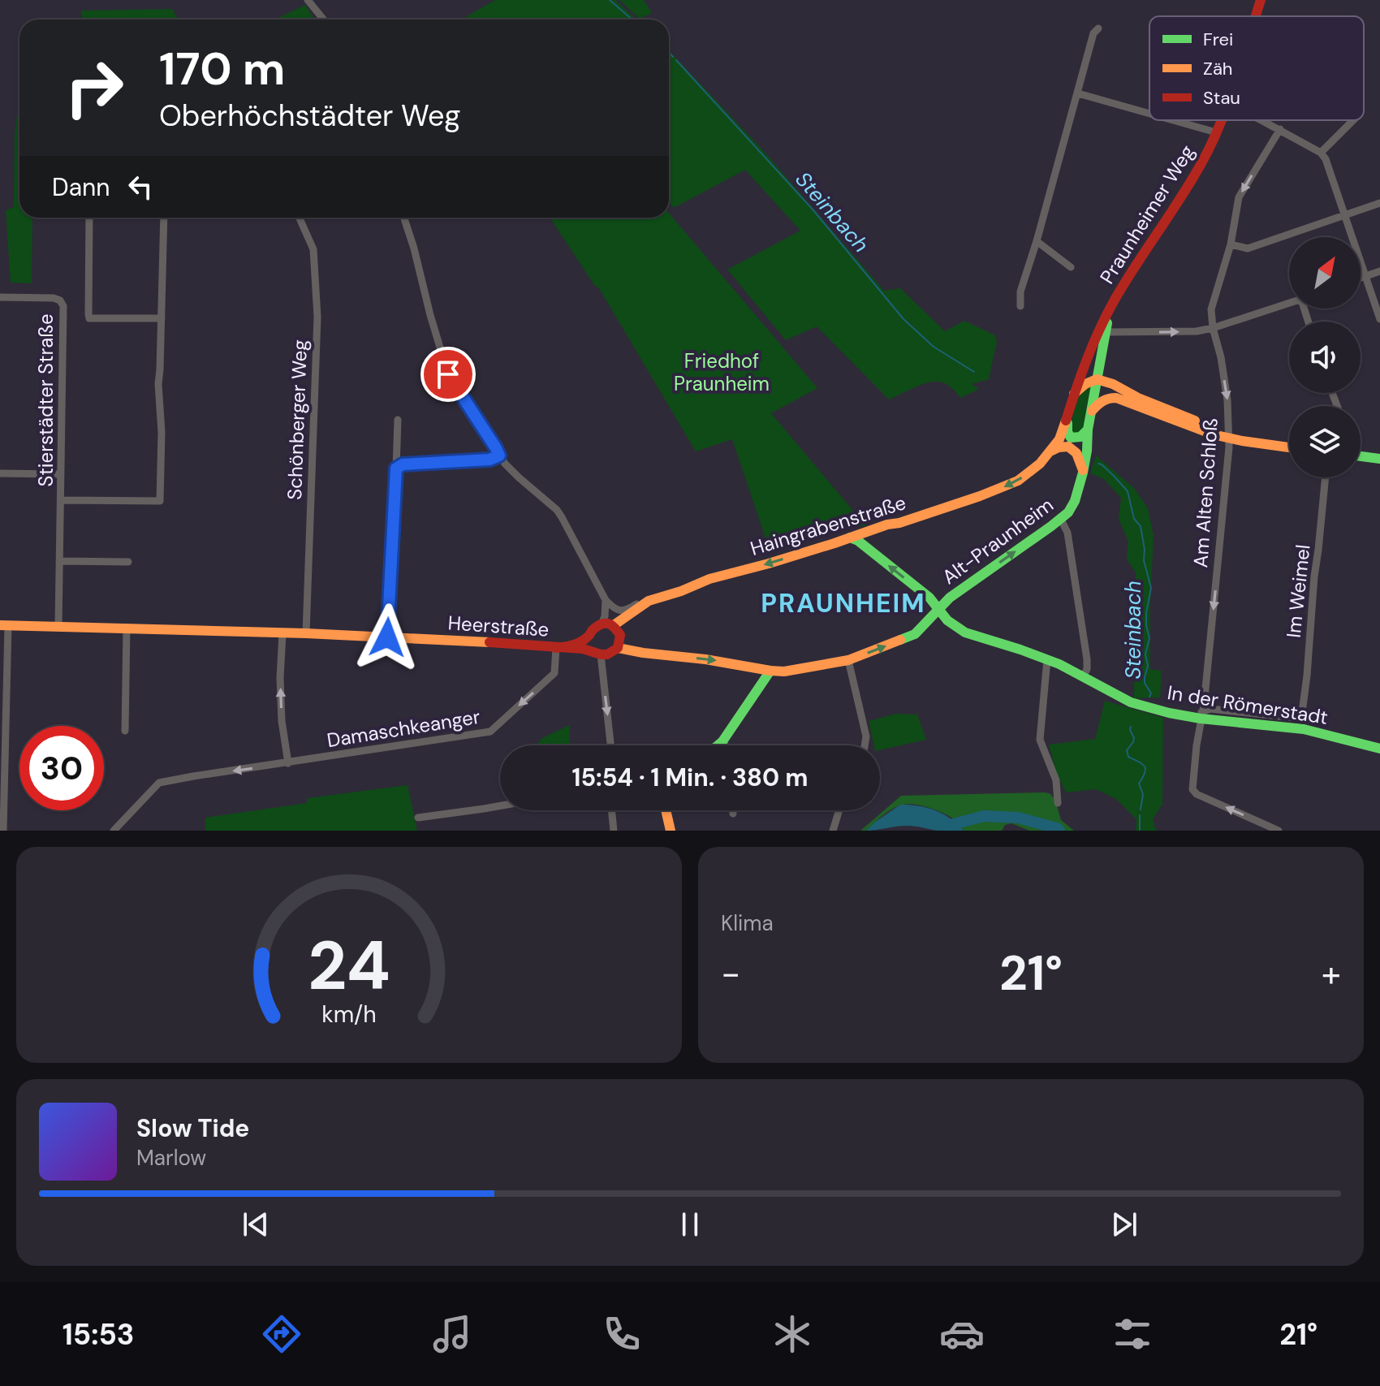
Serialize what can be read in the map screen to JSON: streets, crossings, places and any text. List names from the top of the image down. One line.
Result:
{"streets":{"main road":["Praunheimer Weg","Haingrabenstraße","Alt-Praunheim","Heerstraße","In der Römerstadt"],"street":["Stierstädter Straße","Schönberger Weg","Am Alten Schloß","Im Weimel","Damaschkeanger"]},"crossings":[["Praunheimer Weg","Haingrabenstraße"],["Praunheimer Weg","Alt-Praunheim"],["Stierstädter Straße","Heerstraße"],["Schönberger Weg","Heerstraße"],["Am Alten Schloß","In der Römerstadt"],["Haingrabenstraße","Heerstraße"],["Haingrabenstraße","In der Römerstadt"],["Alt-Praunheim","In der Römerstadt"],["Im Weimel","In der Römerstadt"],["Heerstraße","Damaschkeanger"]],"one_way":["Haingrabenstraße","Alt-Praunheim","Damaschkeanger"],"districts":["PRAUNHEIM"],"water":["Steinbach"],"parks":["Friedhof Praunheim"],"legend":["Frei","Zäh","Stau"],"north":"top right","page":{"turn":["170 m","Oberhöchstädter Weg"],"then":"Dann","limit":"30","trip":"15:54 · 1 Min. · 380 m","tile":"Klima","heat":["−","21°","+"],"song":["Slow Tide","Marlow"],"tabs":["15:53","21°"],"gauge":["24","km/h"]}}
